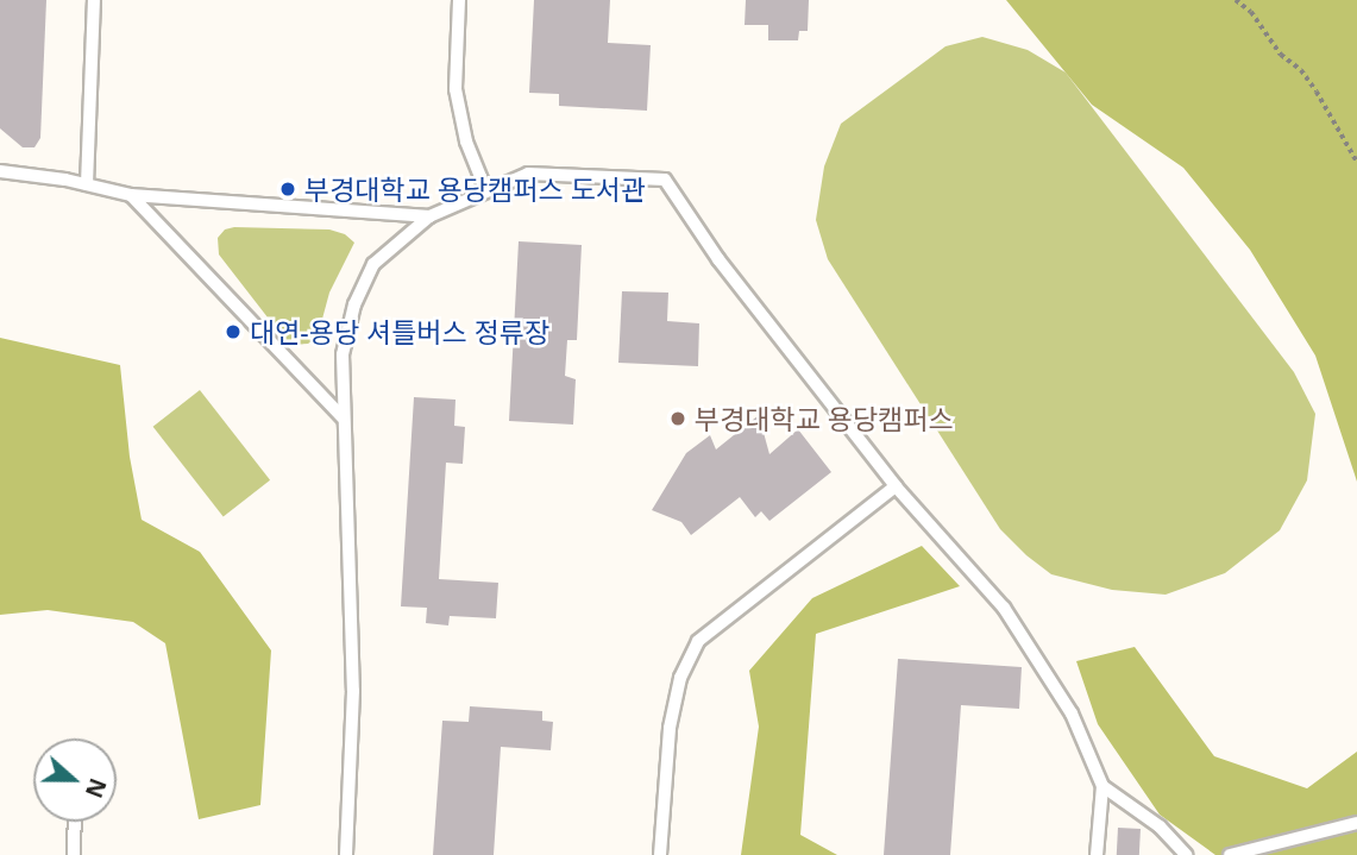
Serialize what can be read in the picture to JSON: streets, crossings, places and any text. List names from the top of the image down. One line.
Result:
{"places":["부경대학교 용당캠퍼스 도서관","대연-용당 셔틀버스 정류장","부경대학교 용당캠퍼스"],"north":"right"}
